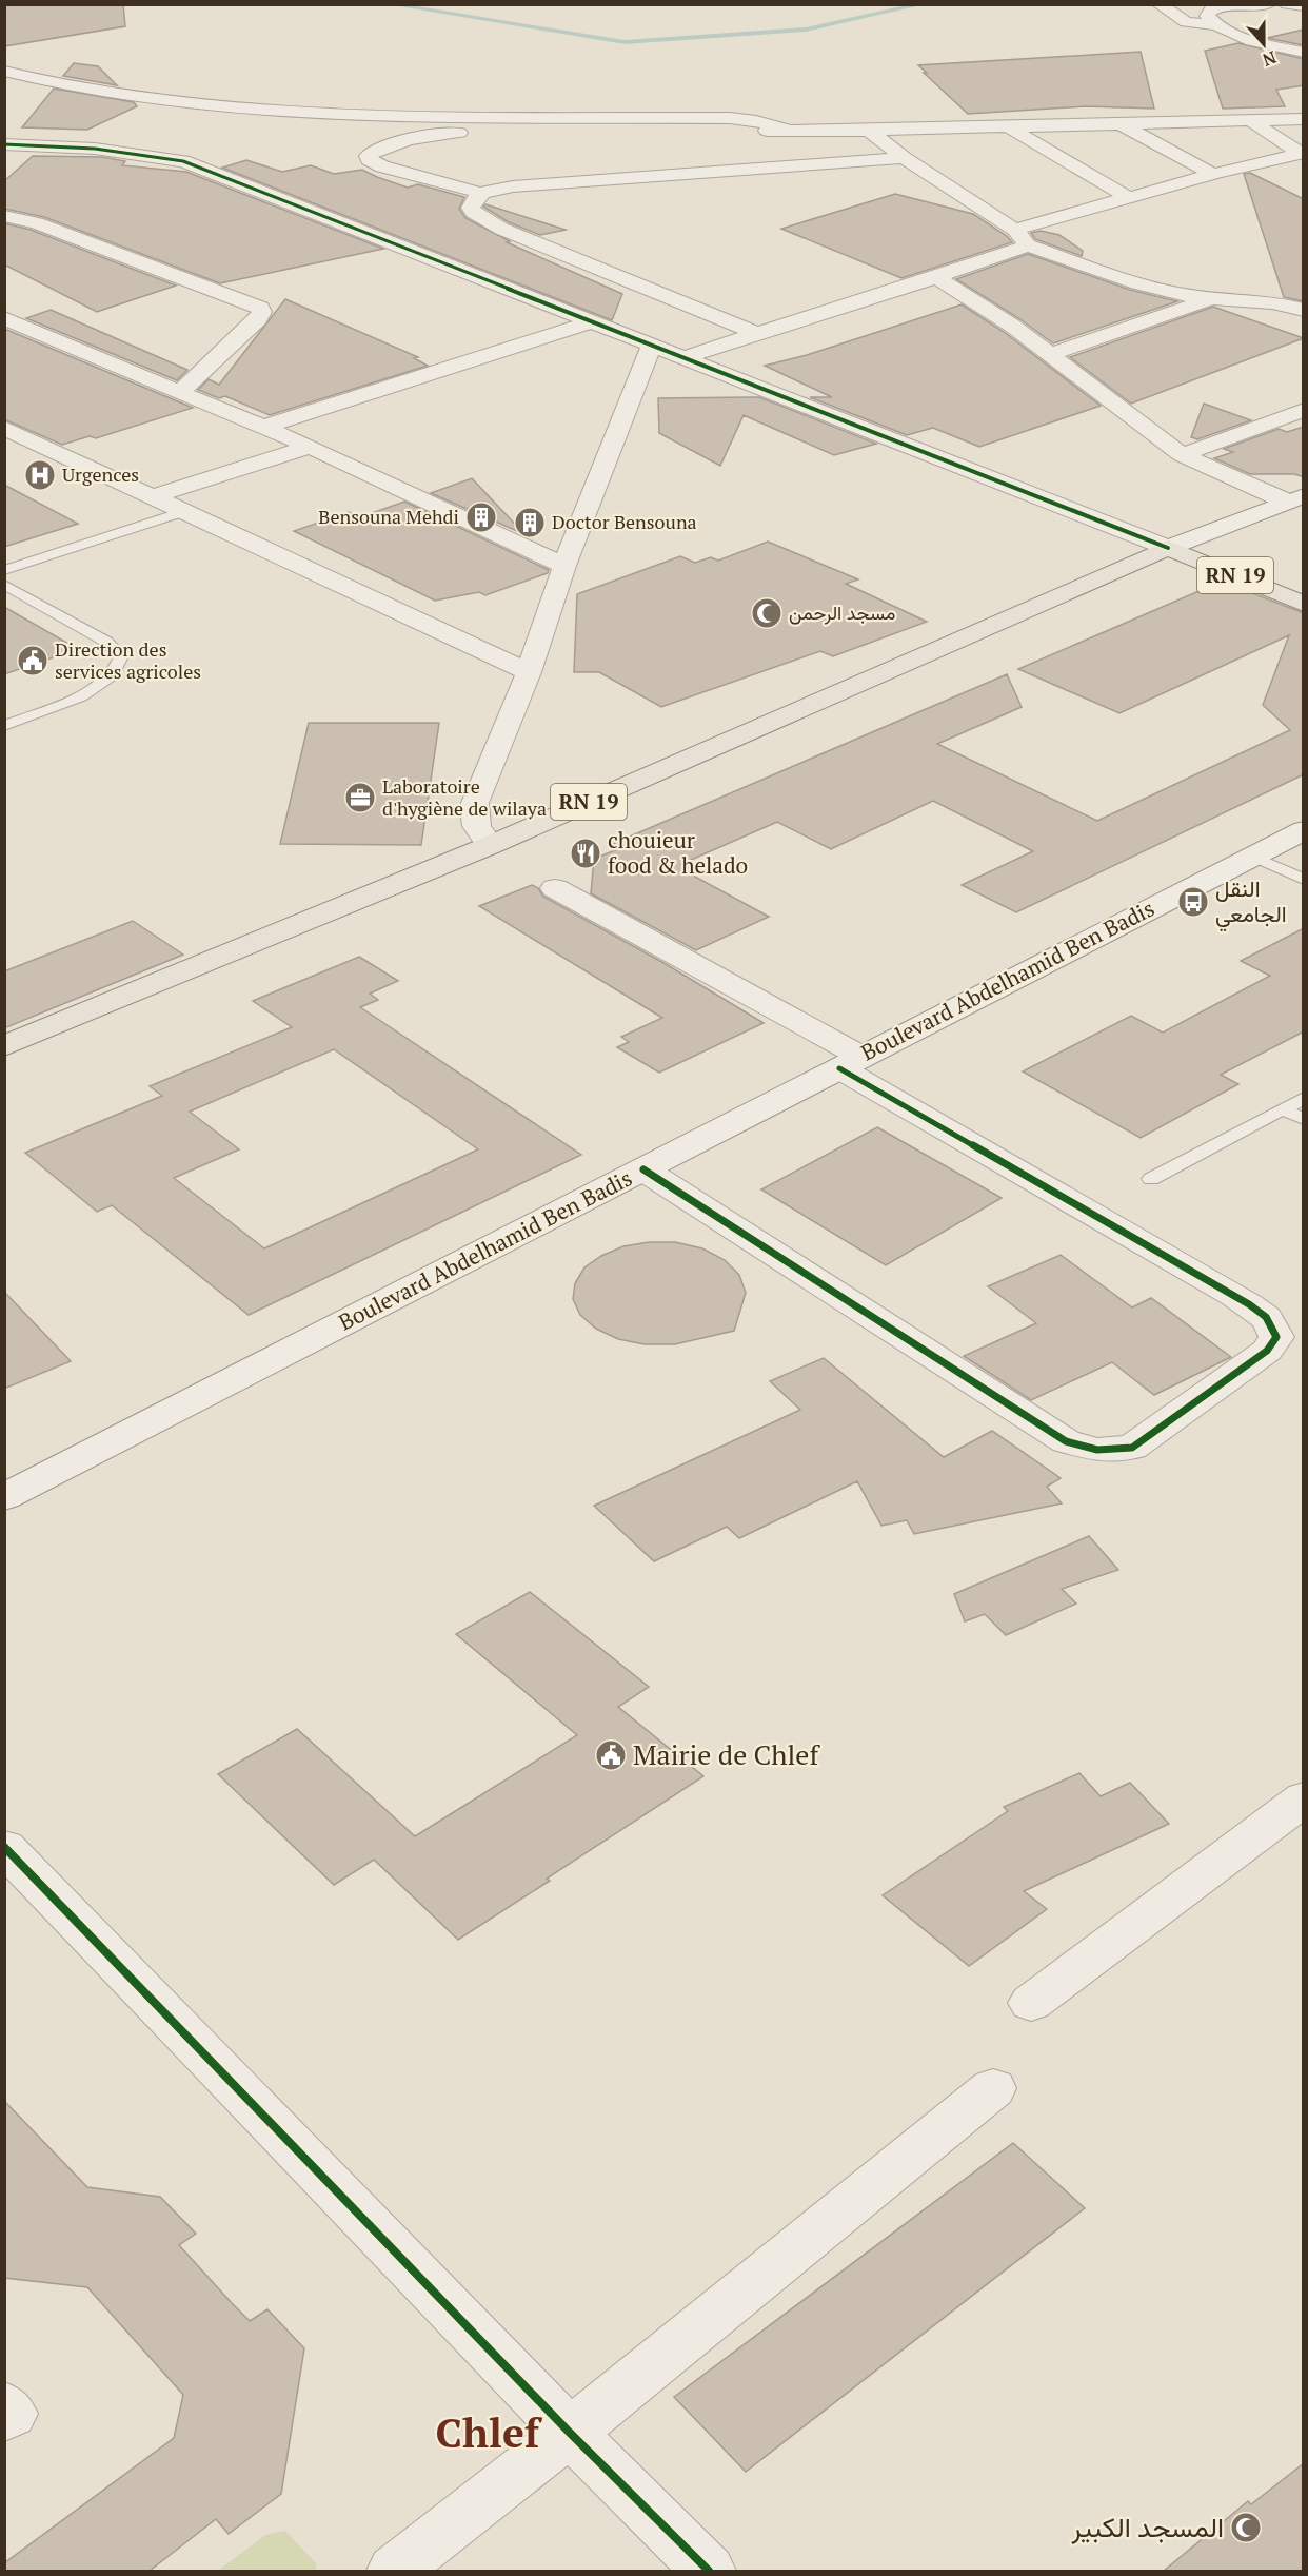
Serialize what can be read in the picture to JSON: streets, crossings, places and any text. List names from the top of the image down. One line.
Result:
{"streets":{"main road":["RN 19"],"street":["Boulevard Abdelhamid Ben Badis"]},"districts":["Chlef"],"places":{"hospital":["Urgences"],"building":["Bensouna Mehdi","Doctor Bensouna"],"mosque":["مسجد الرحمن","المسجد الكبير"],"public building":["Direction des services agricoles","Mairie de Chlef"],"office":["Laboratoire d'hygiène de wilaya"],"restaurant":["chouieur food & helado"],"bus stop":["النقل الجامعي"]},"north":"bottom"}
